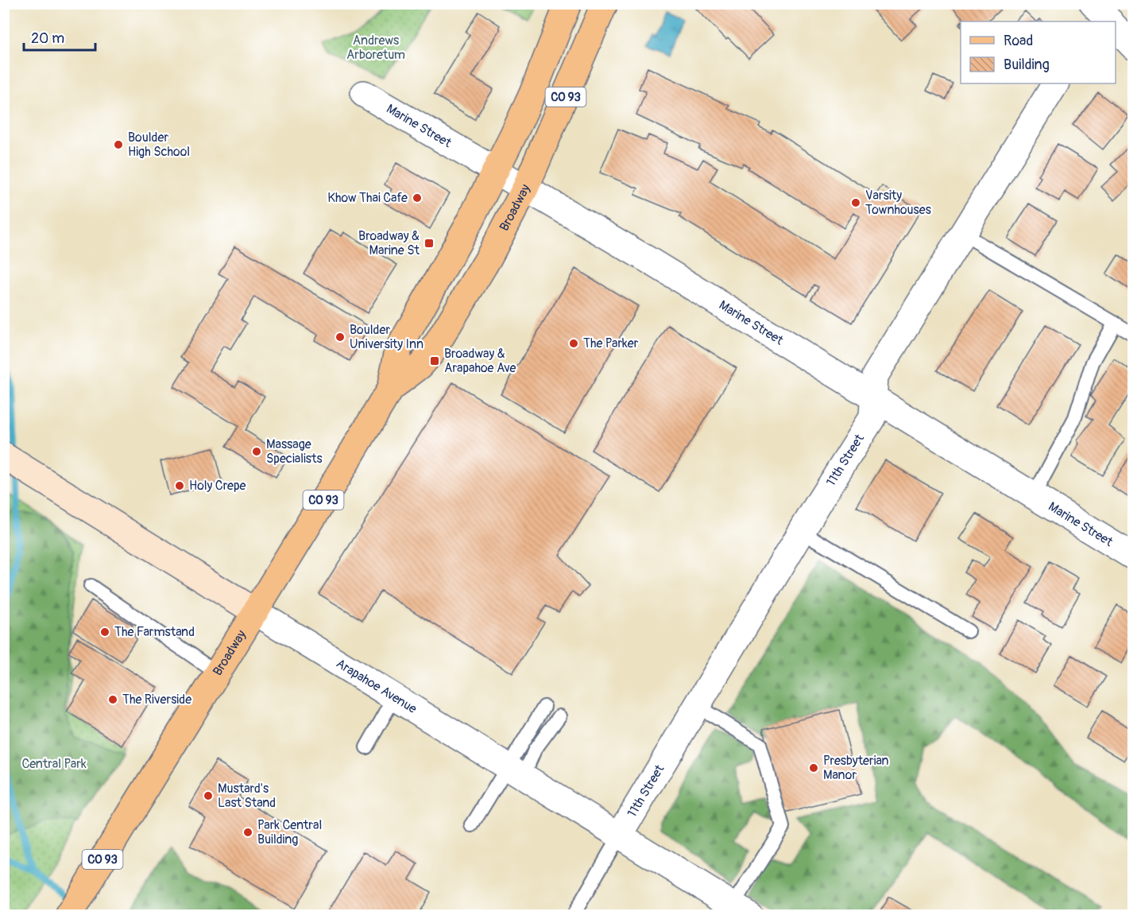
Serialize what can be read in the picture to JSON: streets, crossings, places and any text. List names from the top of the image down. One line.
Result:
{"streets":{"main road":["CO 93","Broadway","Arapahoe Avenue"],"street":["Marine Street","11th Street"]},"crossings":[["Marine Street","Broadway"],["Marine Street","11th Street"],["Broadway","Arapahoe Avenue"],["11th Street","Arapahoe Avenue"]],"parks":["Andrews Arboretum","Central Park"],"places":{"other":["Boulder High School","Khow Thai Cafe","Varsity Townhouses","Boulder University Inn","The Parker","Massage Specialists","Holy Crepe","The Farmstand","The Riverside","Presbyterian Manor","Mustard's Last Stand","Park Central Building"],"transit":["Broadway & Marine St","Broadway & Arapahoe Ave"]},"legend":["Road","Building"],"scale_bar":"20 m"}
